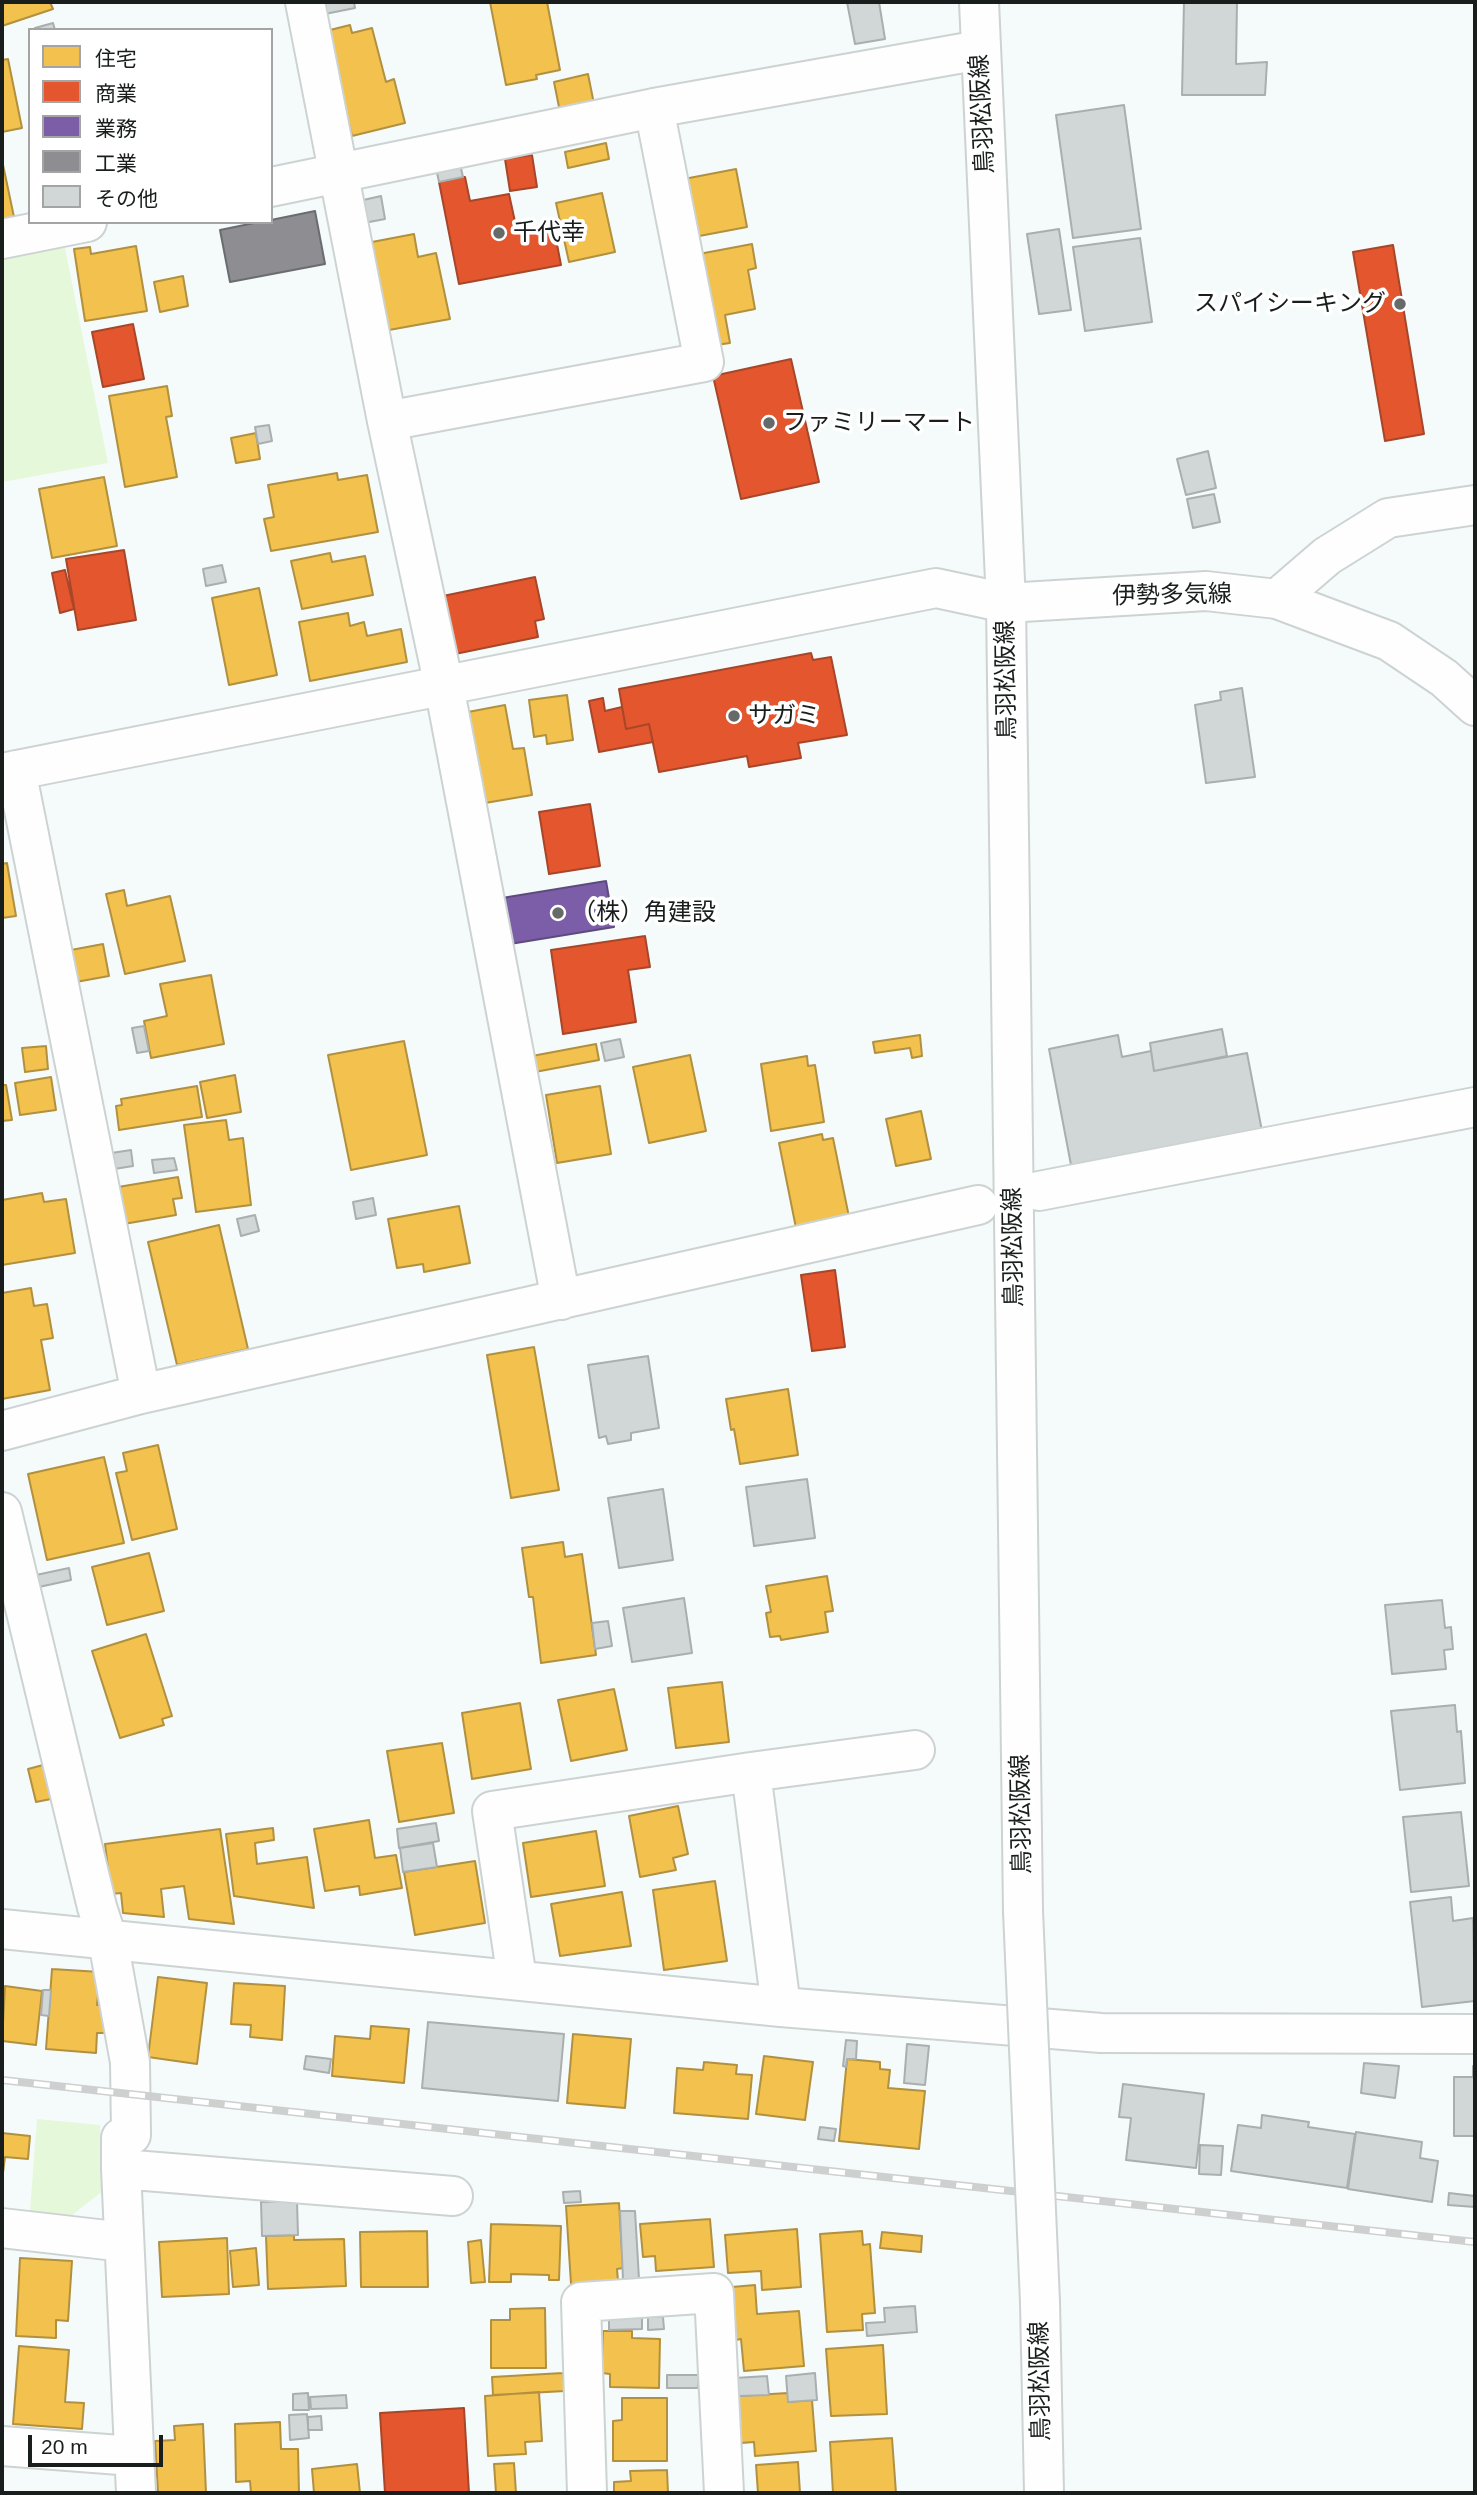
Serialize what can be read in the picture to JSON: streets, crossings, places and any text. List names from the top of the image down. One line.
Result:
{"streets":{"street":["鳥羽松阪線","伊勢多気線"]},"crossings":[["鳥羽松阪線","伊勢多気線"]],"places":["千代幸","スパイシーキング","ファミリーマート","サガミ","（株）角建設"],"legend":["住宅","商業","業務","工業","その他"],"scale_bar":"20 m"}
